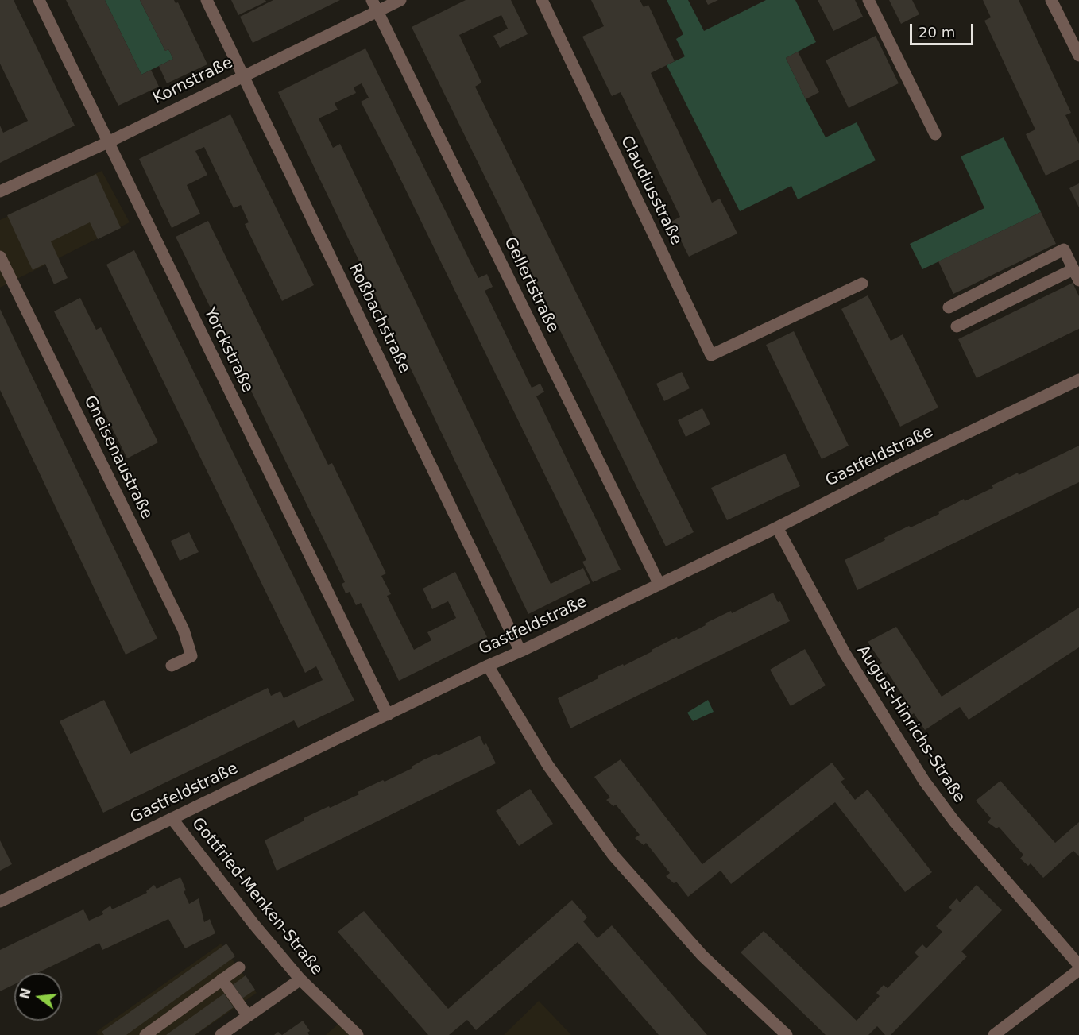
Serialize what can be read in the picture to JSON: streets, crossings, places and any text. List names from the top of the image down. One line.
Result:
{"streets":{"street":["Kornstraße","Claudiusstraße","Gellertstraße","Roßbachstraße","Yorckstraße","Gastfeldstraße","Gneisenaustraße","August-Hinrichs-Straße","Gottfried-Menken-Straße"]},"crossings":[["Kornstraße","Gellertstraße"],["Kornstraße","Roßbachstraße"],["Kornstraße","Yorckstraße"],["Gellertstraße","Gastfeldstraße"],["Roßbachstraße","Gastfeldstraße"],["Yorckstraße","Gastfeldstraße"],["Gastfeldstraße","August-Hinrichs-Straße"],["Gastfeldstraße","Gottfried-Menken-Straße"]],"scale_bar":"20 m","north":"left"}
